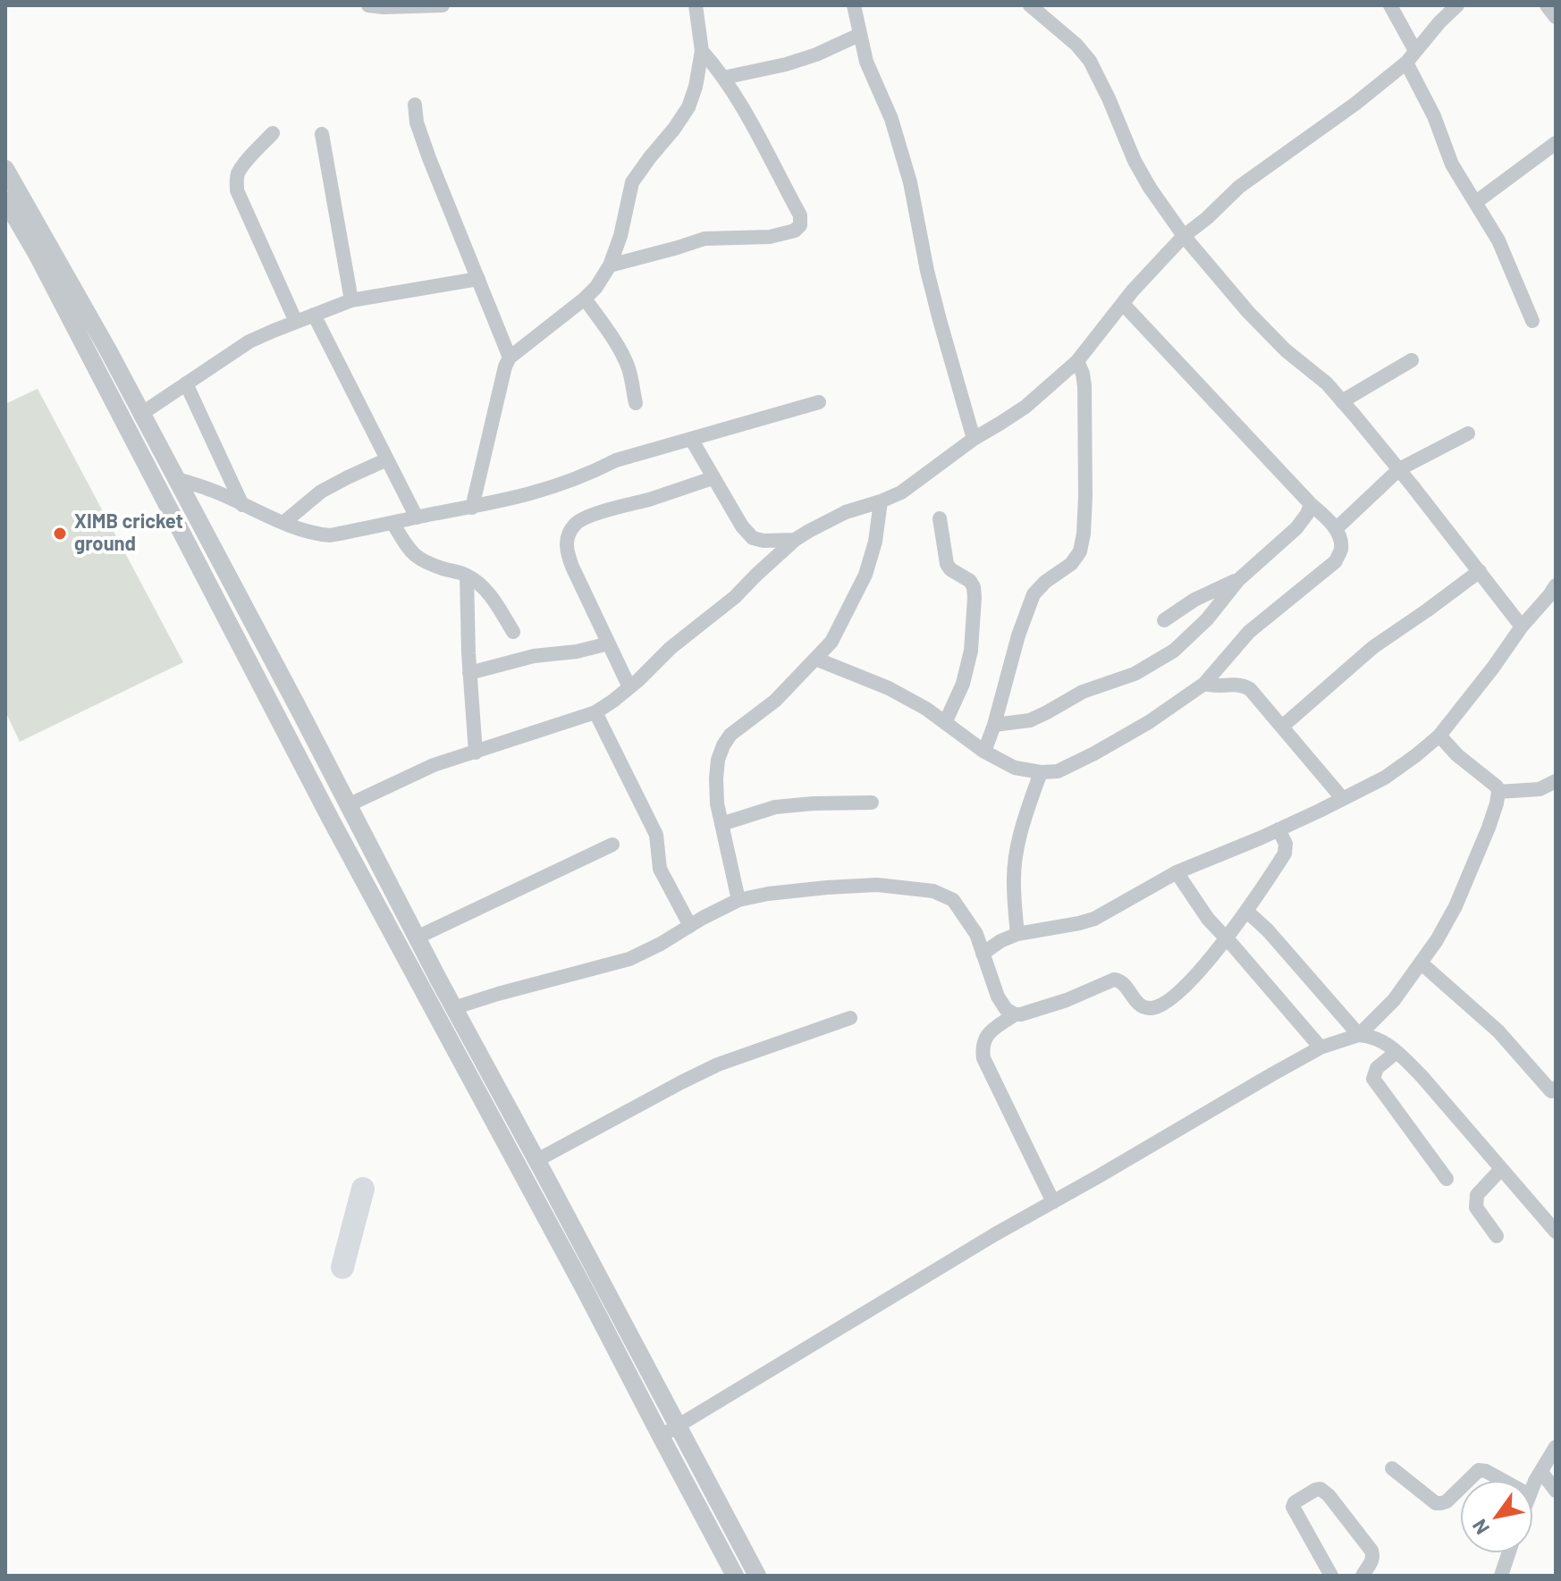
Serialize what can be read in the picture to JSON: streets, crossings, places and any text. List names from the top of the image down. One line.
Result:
{"places":["XIMB cricket ground"],"north":"bottom left"}
